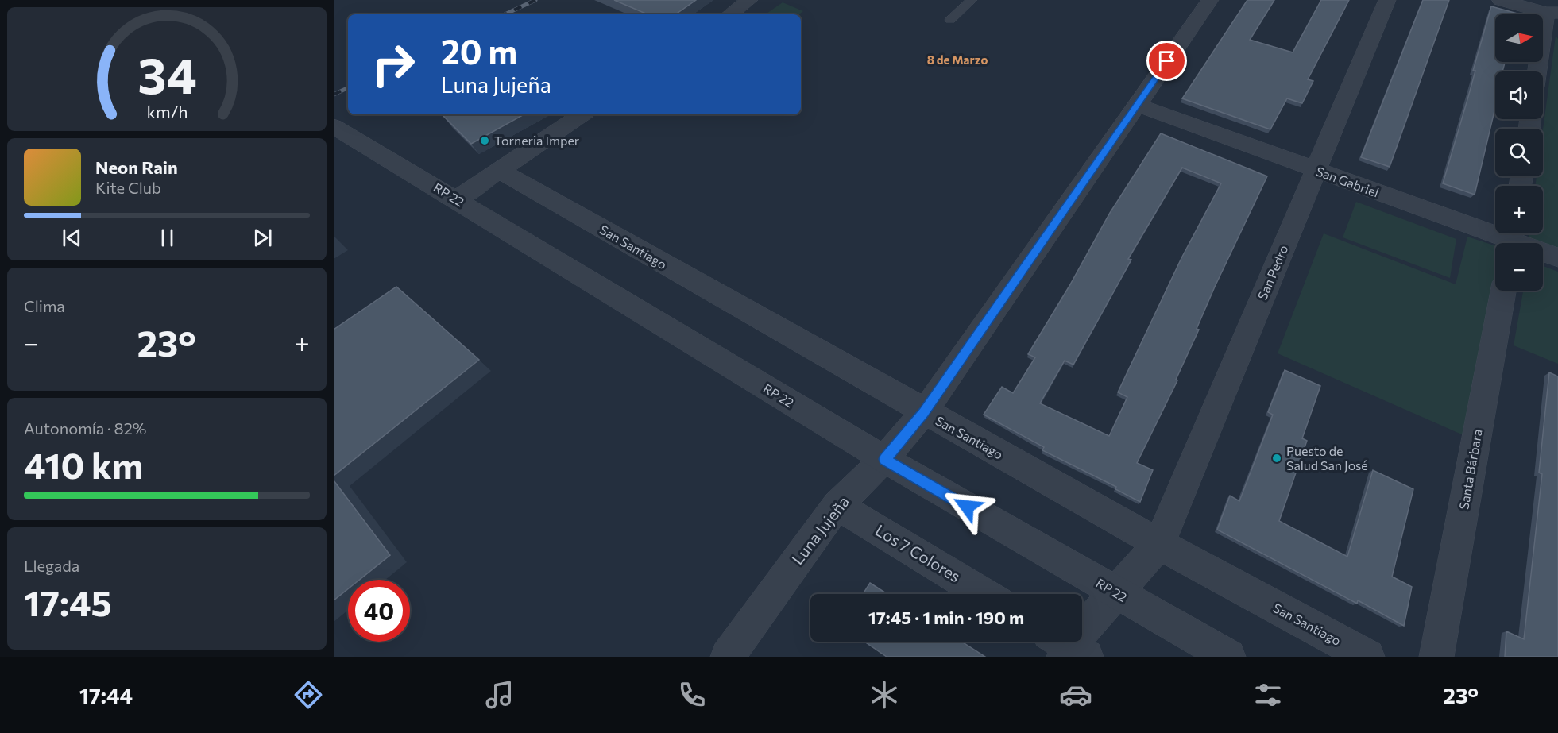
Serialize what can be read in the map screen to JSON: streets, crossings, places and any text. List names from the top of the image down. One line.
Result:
{"streets":{"street":["San Gabriel","RP 22","San Santiago","San Pedro","Santa Bárbara","Luna Jujeña","Los 7 Colores"]},"crossings":[["San Gabriel","San Pedro"],["San Gabriel","Luna Jujeña"],["RP 22","San Pedro"],["RP 22","Luna Jujeña"],["San Santiago","San Pedro"],["San Santiago","Luna Jujeña"],["Luna Jujeña","Los 7 Colores"]],"districts":["8 de Marzo"],"places":["Torneria Imper","Puesto de Salud San José"],"north":"right","page":{"map_buttons":["+","−"],"turn":["20 m","Luna Jujeña"],"song":["Neon Rain","Kite Club"],"tile":["Clima",["Autonomía · 82%","410 km"],["Llegada","17:45"]],"heat":["−","23°","+"],"limit":"40","trip":"17:45 · 1 min · 190 m","tabs":["17:44","23°"],"gauge":["34","km/h"]}}
